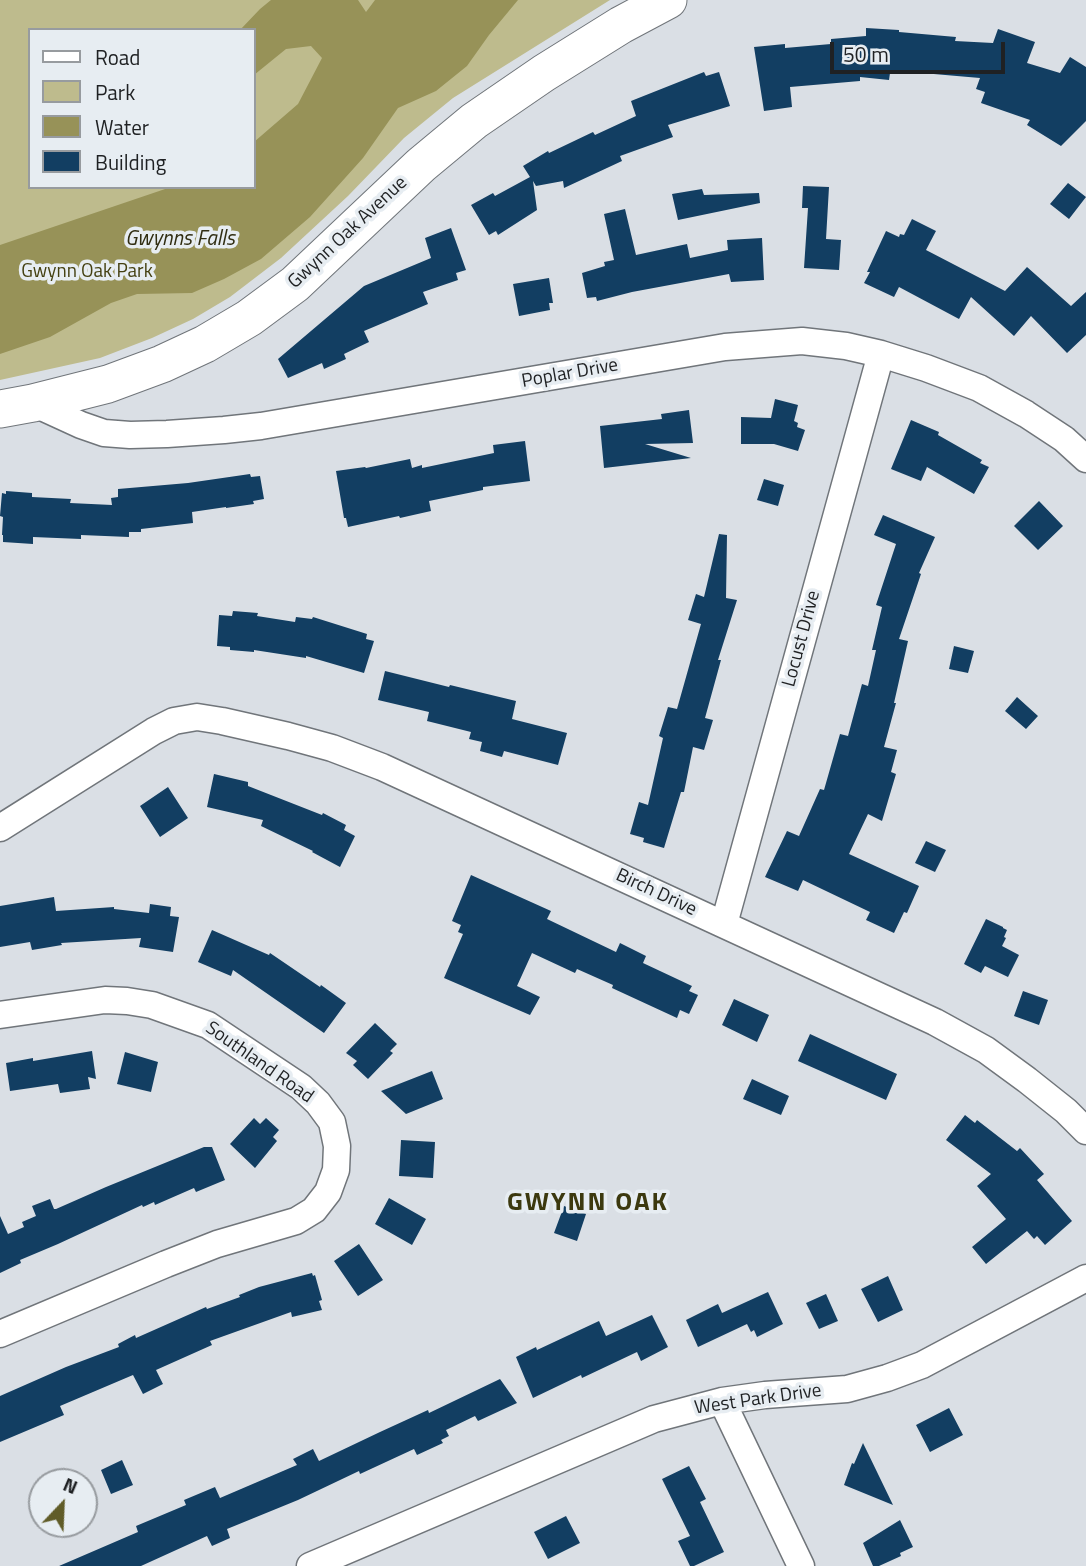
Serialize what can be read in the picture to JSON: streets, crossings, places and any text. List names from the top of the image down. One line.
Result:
{"streets":{"main road":["Gwynn Oak Avenue"],"street":["Poplar Drive","Locust Drive","Birch Drive","Southland Road","West Park Drive"]},"crossings":[["Gwynn Oak Avenue","Poplar Drive"],["Poplar Drive","Locust Drive"],["Locust Drive","Birch Drive"]],"districts":["GWYNN OAK"],"water":["Gwynns Falls"],"parks":["Gwynn Oak Park"],"legend":["Road","Park","Water","Building"],"scale_bar":"50 m","north":"top right"}
